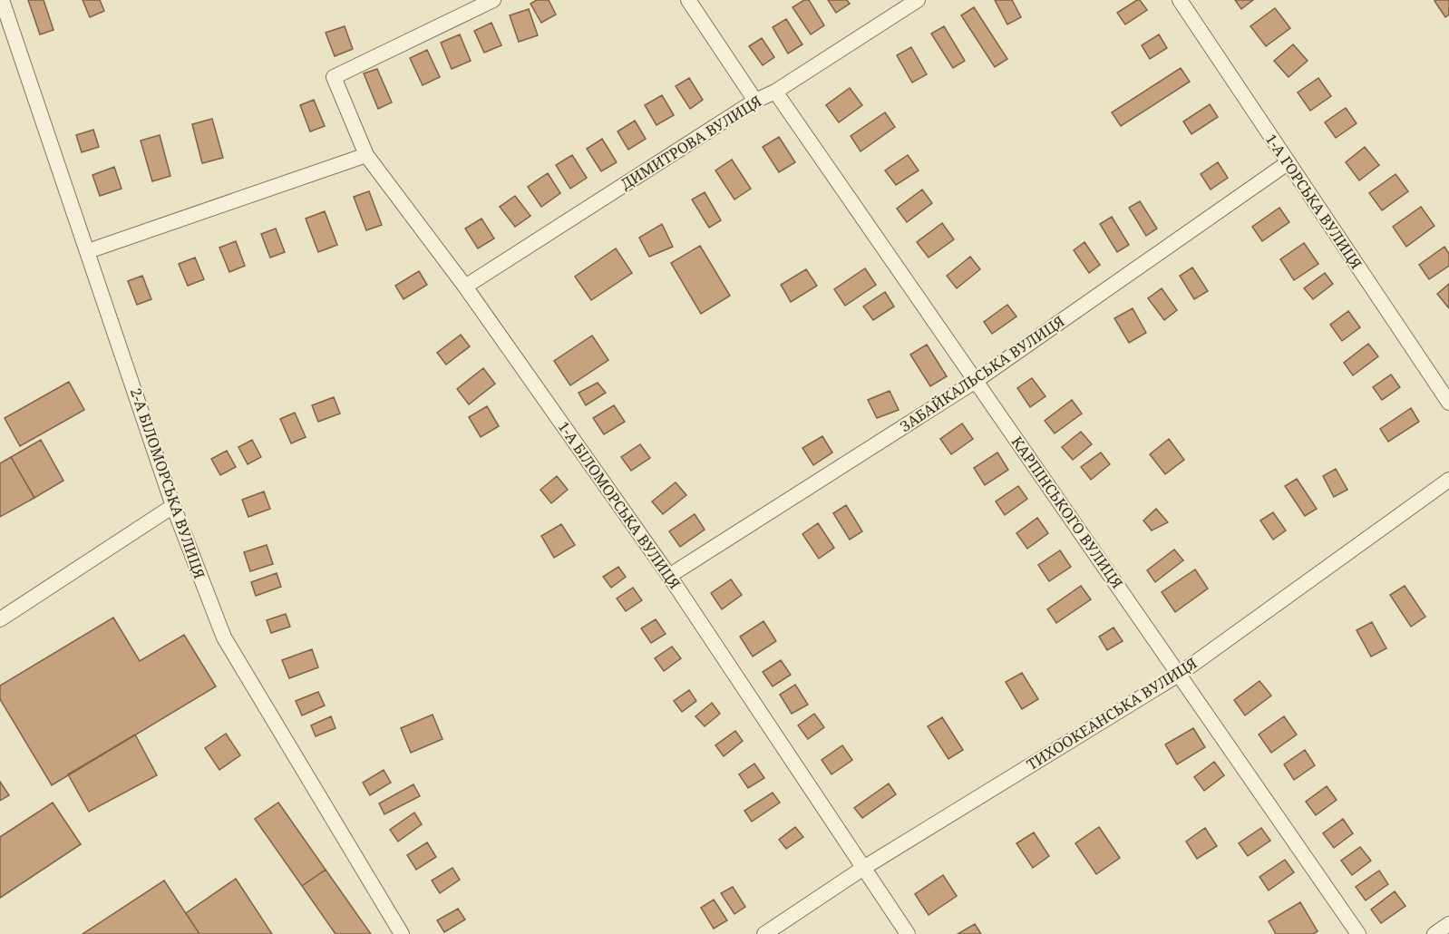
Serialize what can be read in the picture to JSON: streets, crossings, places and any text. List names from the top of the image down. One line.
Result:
{"streets":{"street":["ДИМИТРОВА ВУЛИЦЯ","1-А ГОРСЬКА ВУЛИЦЯ","ЗАБАЙКАЛЬСЬКА ВУЛИЦЯ","2-А БІЛОМОРСЬКА ВУЛИЦЯ","1-А БІЛОМОРСЬКА ВУЛИЦЯ","КАРПІНСЬКОГО ВУЛИЦЯ","ТИХООКЕАНСЬКА ВУЛИЦЯ"]},"crossings":[["ДИМИТРОВА ВУЛИЦЯ","1-А БІЛОМОРСЬКА ВУЛИЦЯ"],["ДИМИТРОВА ВУЛИЦЯ","КАРПІНСЬКОГО ВУЛИЦЯ"],["1-А ГОРСЬКА ВУЛИЦЯ","ЗАБАЙКАЛЬСЬКА ВУЛИЦЯ"],["ЗАБАЙКАЛЬСЬКА ВУЛИЦЯ","1-А БІЛОМОРСЬКА ВУЛИЦЯ"],["ЗАБАЙКАЛЬСЬКА ВУЛИЦЯ","КАРПІНСЬКОГО ВУЛИЦЯ"],["1-А БІЛОМОРСЬКА ВУЛИЦЯ","ТИХООКЕАНСЬКА ВУЛИЦЯ"],["КАРПІНСЬКОГО ВУЛИЦЯ","ТИХООКЕАНСЬКА ВУЛИЦЯ"]]}
